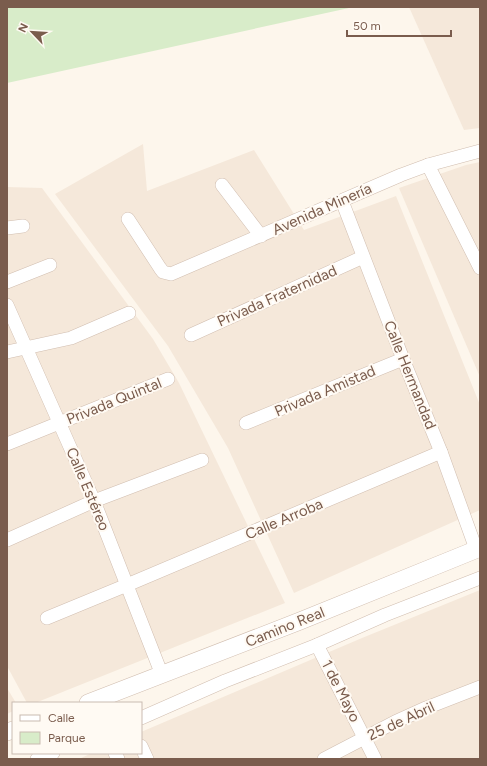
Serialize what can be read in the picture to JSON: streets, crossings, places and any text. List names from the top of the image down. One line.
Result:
{"streets":{"street":["Avenida Minería","Privada Fraternidad","Calle Hermandad","Privada Amistad","Privada Quintal","Calle Estéreo","Calle Arroba","Camino Real","1 de Mayo","25 de Abril"]},"crossings":[["Avenida Minería","Calle Hermandad"],["Privada Fraternidad","Calle Hermandad"],["Calle Hermandad","Privada Amistad"],["Calle Hermandad","Calle Arroba"],["Calle Hermandad","Camino Real"],["Privada Quintal","Calle Estéreo"],["Calle Estéreo","Calle Arroba"],["Calle Estéreo","Camino Real"],["Camino Real","1 de Mayo"],["1 de Mayo","25 de Abril"]],"legend":["Calle","Parque"],"scale_bar":"50 m","north":"top left"}
